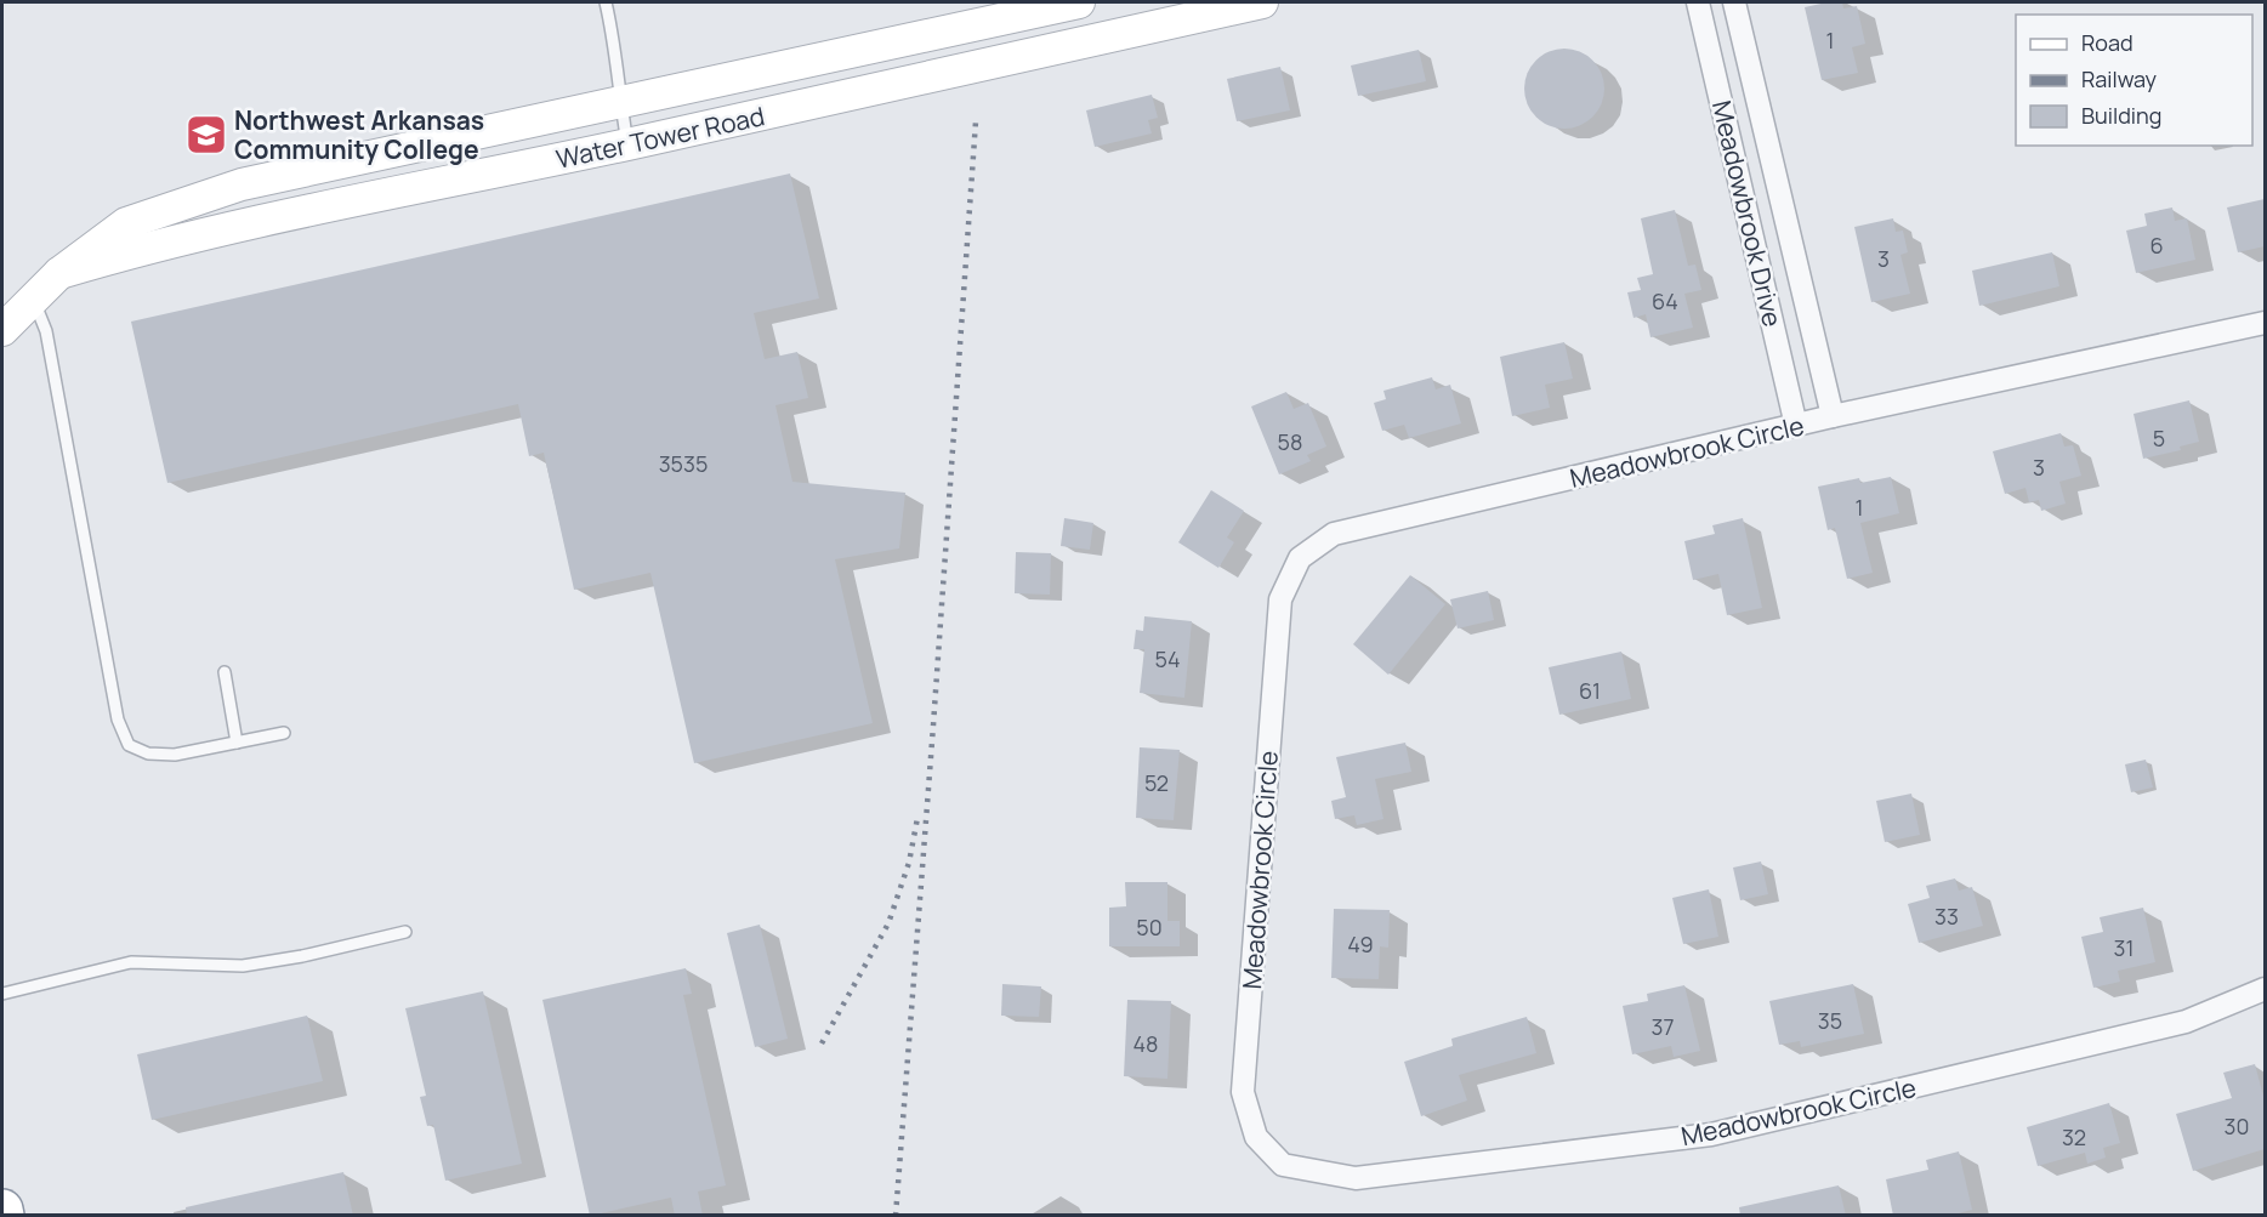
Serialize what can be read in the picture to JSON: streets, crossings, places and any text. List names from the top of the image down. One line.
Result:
{"streets":{"street":["Water Tower Road","Meadowbrook Drive","Meadowbrook Circle"]},"crossings":[["Meadowbrook Drive","Meadowbrook Circle"]],"places":{"school or university":["Northwest Arkansas Community College"]},"house_numbers":["1","6","3","64","5","58","3535","3","1","54","61","52","33","50","49","31","35","37","48","30","32"],"legend":["Road","Railway","Building"]}
